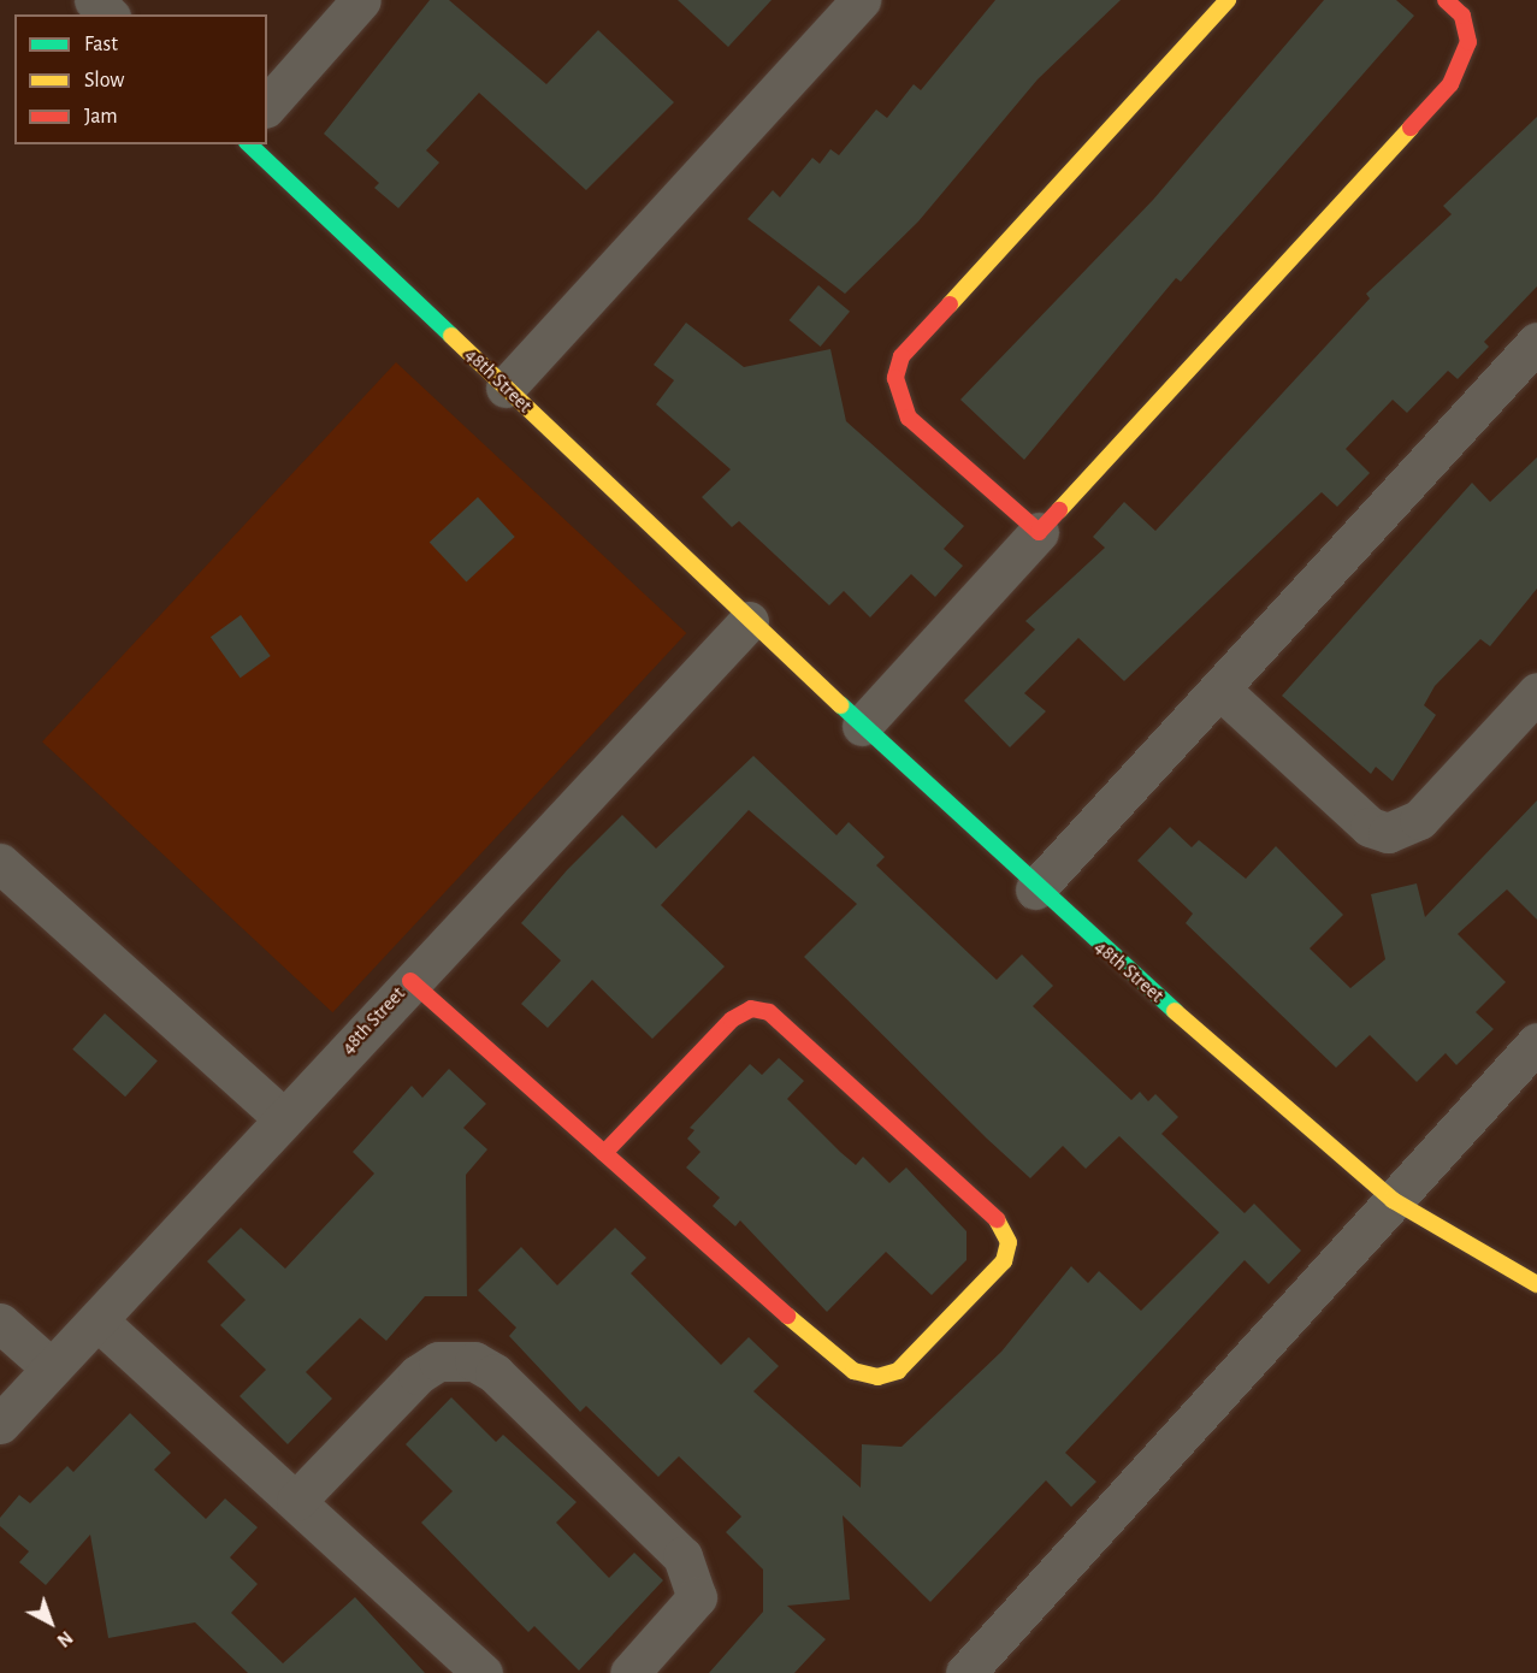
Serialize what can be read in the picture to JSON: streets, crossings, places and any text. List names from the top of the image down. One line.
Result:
{"streets":{"street":["48th Street"]},"legend":["Fast","Slow","Jam"],"north":"bottom right"}
